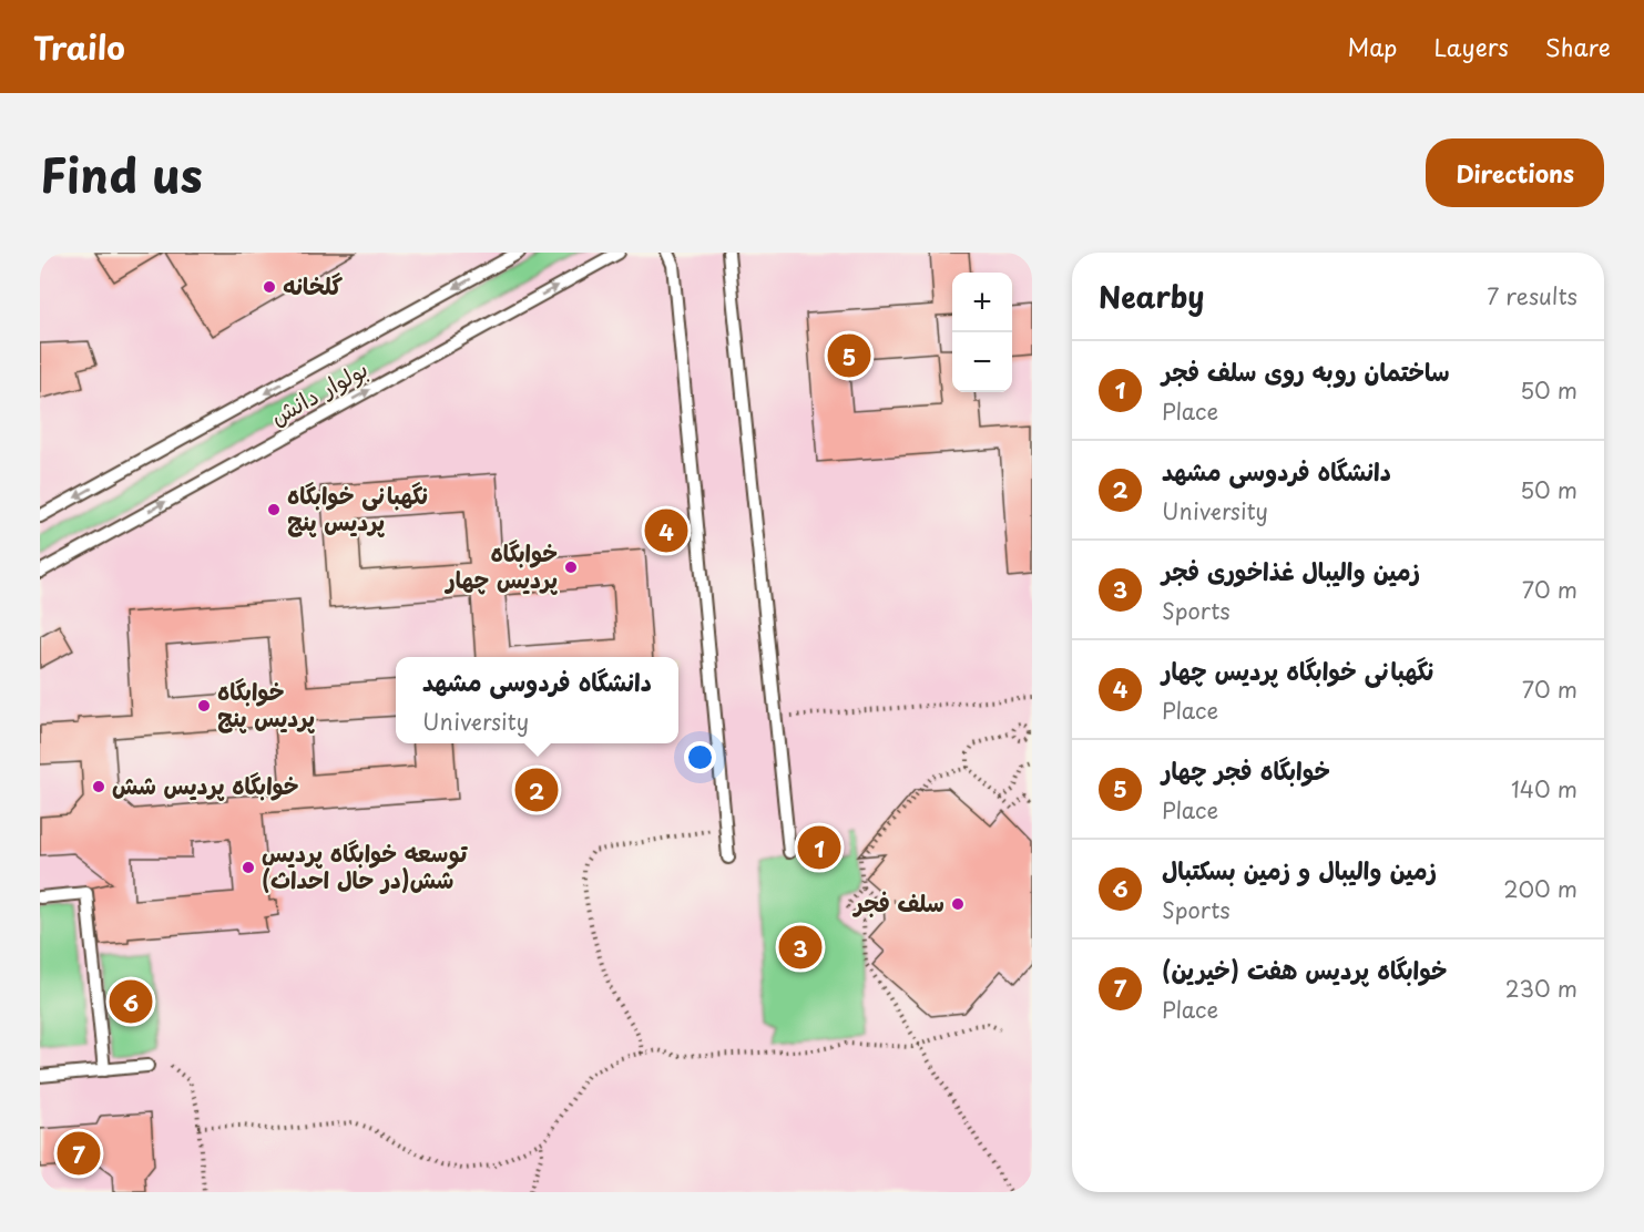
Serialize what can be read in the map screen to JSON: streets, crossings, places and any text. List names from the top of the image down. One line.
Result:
{"streets":{"lane":["بولوار دانش"]},"places":["گلخانه","نگهبانی خوابگاه پردیس پنج","خوابگاه پردیس چهار","خوابگاه پردیس پنج","خوابگاه پردیس شش","توسعه خوابگاه پردیس شش(در حال احداث)","سلف فجر"],"page":{"header":"Trailo","nav":["Map","Layers","Share"],"title":"Find us","buttons":"Directions","heading":["Nearby","7 results"],"map_buttons":["+","−"],"pins":["5","4","2","1","3","6","7"],"list":[{"mark":"1","name":"ساختمان روبه روی سلف فجر","note":"Place","value":"50 m"},{"mark":"2","name":"دانشگاه فردوسی مشهد","note":"University","value":"50 m"},{"mark":"3","name":"زمین والیبال غذاخوری فجر","note":"Sports","value":"70 m"},{"mark":"4","name":"نگهبانی خوابگاه پردیس چهار","note":"Place","value":"70 m"},{"mark":"5","name":"خوابگاه فجر چهار","note":"Place","value":"140 m"},{"mark":"6","name":"زمین والیبال و زمین بسکتبال","note":"Sports","value":"200 m"},{"mark":"7","name":"خوابگاه پردیس هفت (خیرین)","note":"Place","value":"230 m"}],"popup":["دانشگاه فردوسی مشهد","University"]}}
